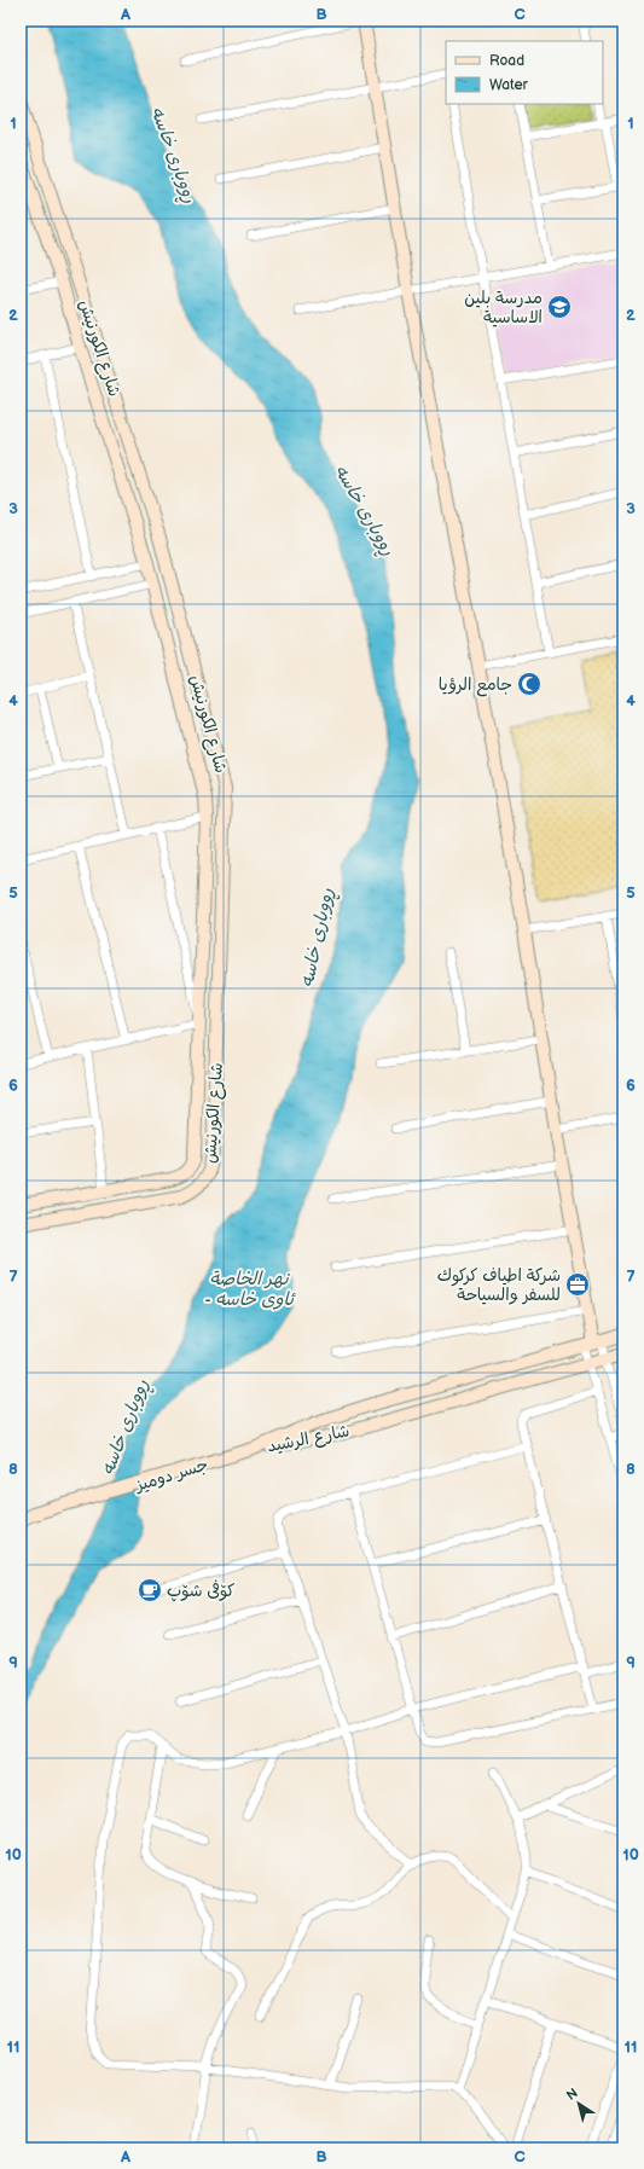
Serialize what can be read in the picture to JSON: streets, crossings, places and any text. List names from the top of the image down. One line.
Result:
{"streets":{"main road":["شارع الكورنيش","شارع الرشيد","جسر دوميز"]},"crossings":[["شارع الرشيد","جسر دوميز"]],"water":["ڕووباری خاسە","نهر الخاصة - ئاوی خاسە"],"places":{"school or university":["مدرسة بلين الاساسية"],"mosque":["جامع الرؤيا"],"office":["شركة اطياف كركوك للسفر والسياحة"],"cafe":["کۆفی شۆپ"]},"legend":["Road","Water"],"north":"top left","grid":{"columns":["A","B","C"],"rows":["1","2","3","4","5","6","7","8","9","10","11"]}}
